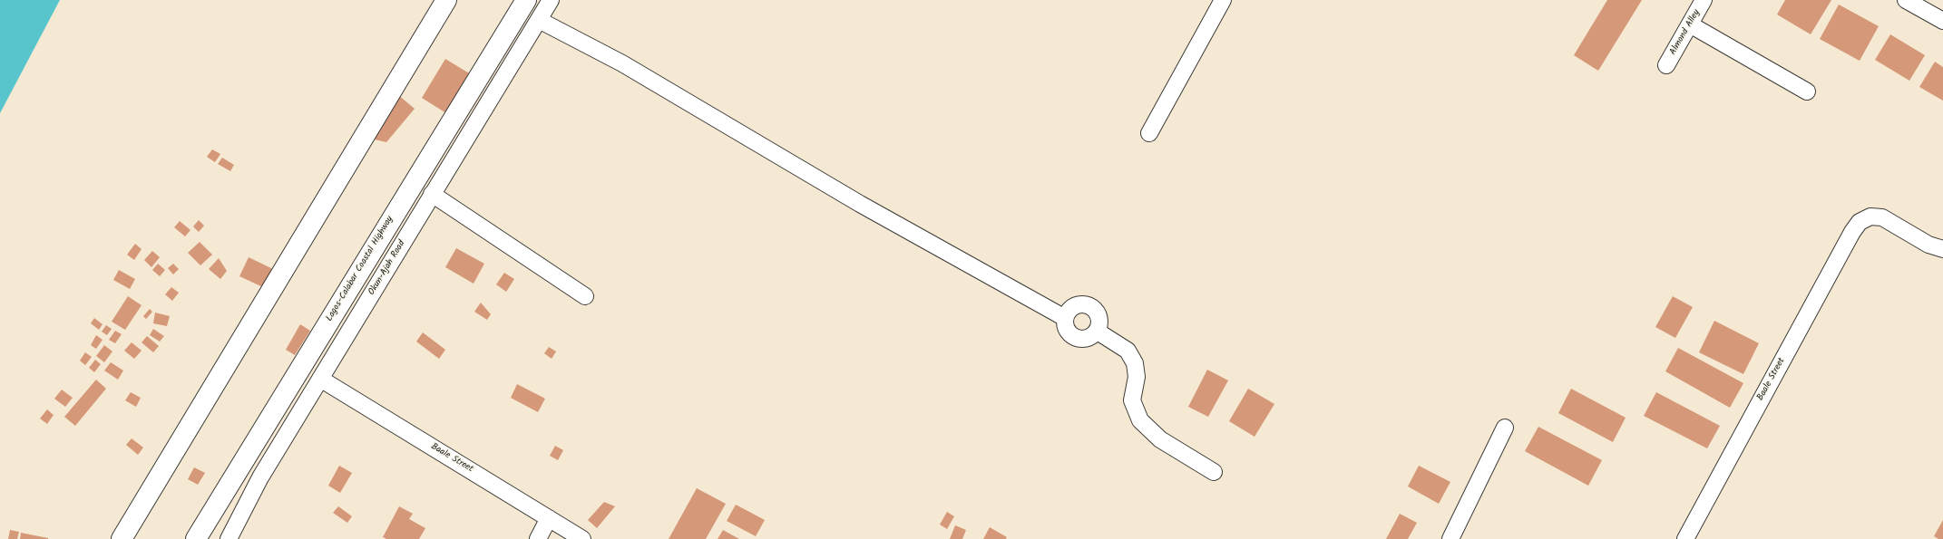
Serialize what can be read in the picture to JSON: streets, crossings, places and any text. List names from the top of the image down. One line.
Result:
{"streets":{"highway":["Lagos-Calabar Coastal Highway"],"street":["Almond Alley","Okun-Ajah Road","Baale Street"]},"crossings":[["Okun-Ajah Road","Baale Street"]]}
